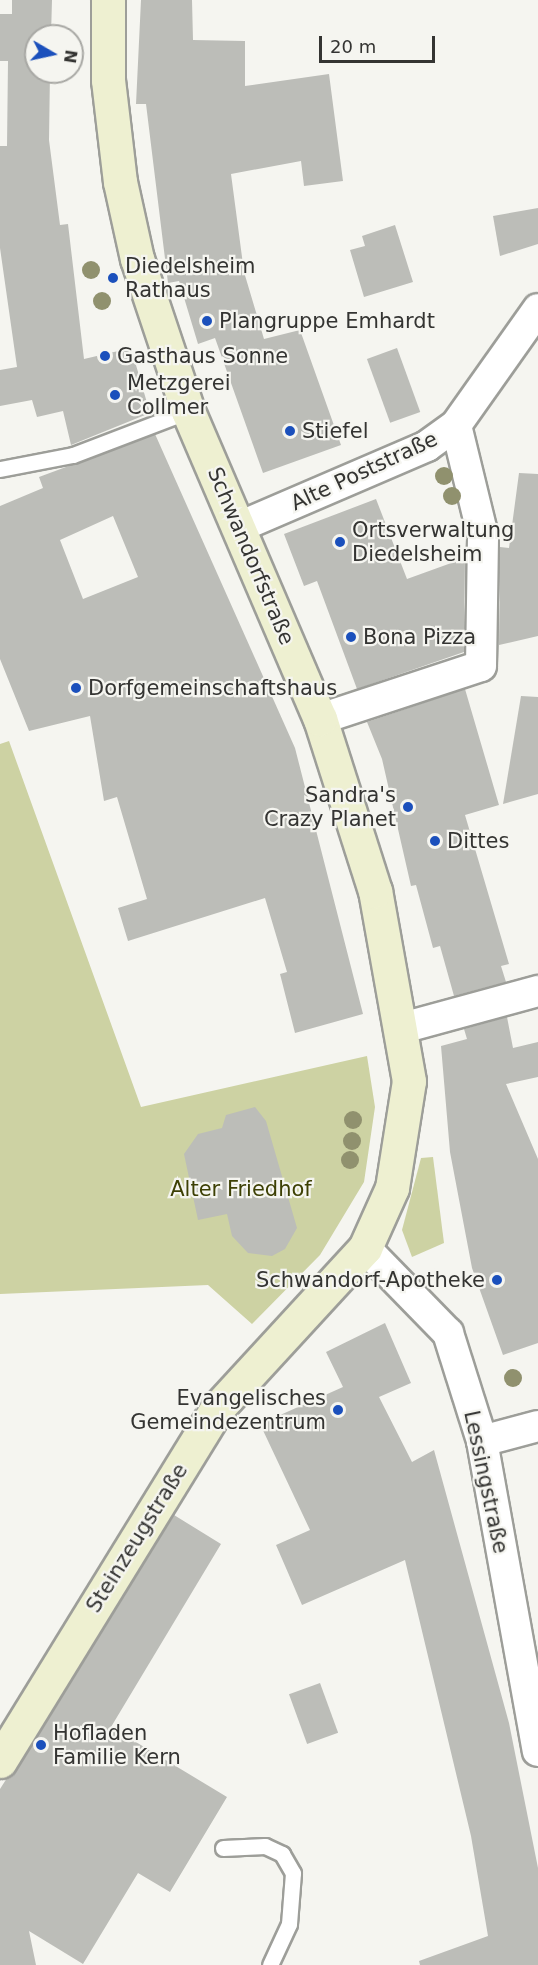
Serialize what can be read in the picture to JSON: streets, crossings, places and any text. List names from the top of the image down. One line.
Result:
{"streets":{"street":["Alte Poststraße","Schwandorfstraße","Lessingstraße","Steinzeugstraße"]},"crossings":[["Alte Poststraße","Schwandorfstraße"],["Schwandorfstraße","Lessingstraße"],["Schwandorfstraße","Steinzeugstraße"],["Lessingstraße","Steinzeugstraße"]],"parks":["Alter Friedhof"],"places":["Diedelsheim Rathaus","Plangruppe Emhardt","Gasthaus Sonne","Metzgerei Collmer","Stiefel","Ortsverwaltung Diedelsheim","Bona Pizza","Dorfgemeinschaftshaus","Sandra's Crazy Planet","Dittes","Schwandorf-Apotheke","Evangelisches Gemeindezentrum","Hofladen Familie Kern"],"scale_bar":"20 m","north":"right"}
